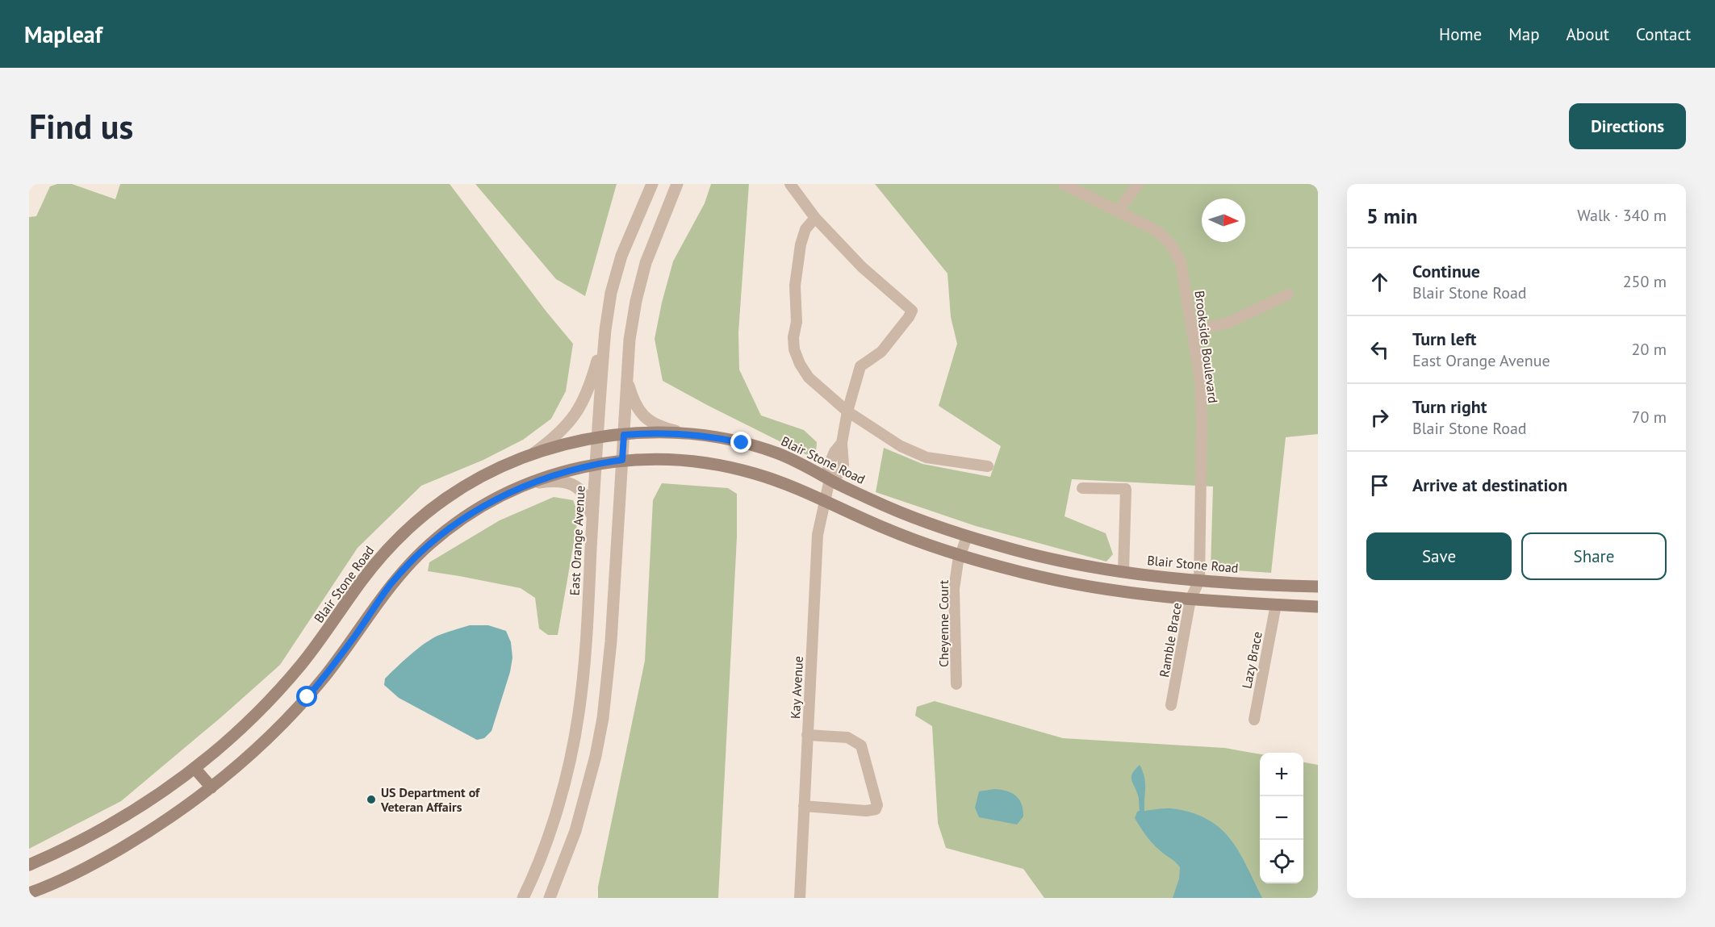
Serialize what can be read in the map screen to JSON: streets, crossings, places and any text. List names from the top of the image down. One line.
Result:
{"streets":{"main road":["Blair Stone Road"],"street":["Brookside Boulevard","East Orange Avenue","Cheyenne Court","Ramble Brace","Lazy Brace","Kay Avenue"]},"crossings":[["Brookside Boulevard","Blair Stone Road"],["Brookside Boulevard","Ramble Brace"],["Blair Stone Road","East Orange Avenue"],["Blair Stone Road","Cheyenne Court"],["Blair Stone Road","Ramble Brace"],["Blair Stone Road","Kay Avenue"]],"places":["US Department of Veteran Affairs"],"north":"right","page":{"header":"Mapleaf","nav":["Home","Map","About","Contact"],"buttons":["Directions",["Save","Share"]],"title":"Find us","heading":["5 min","Walk · 340 m"],"list":[["Continue","Blair Stone Road","250 m"],["Turn left","East Orange Avenue","20 m"],["Turn right","Blair Stone Road","70 m"],"Arrive at destination"],"map_buttons":["+","−"]}}
